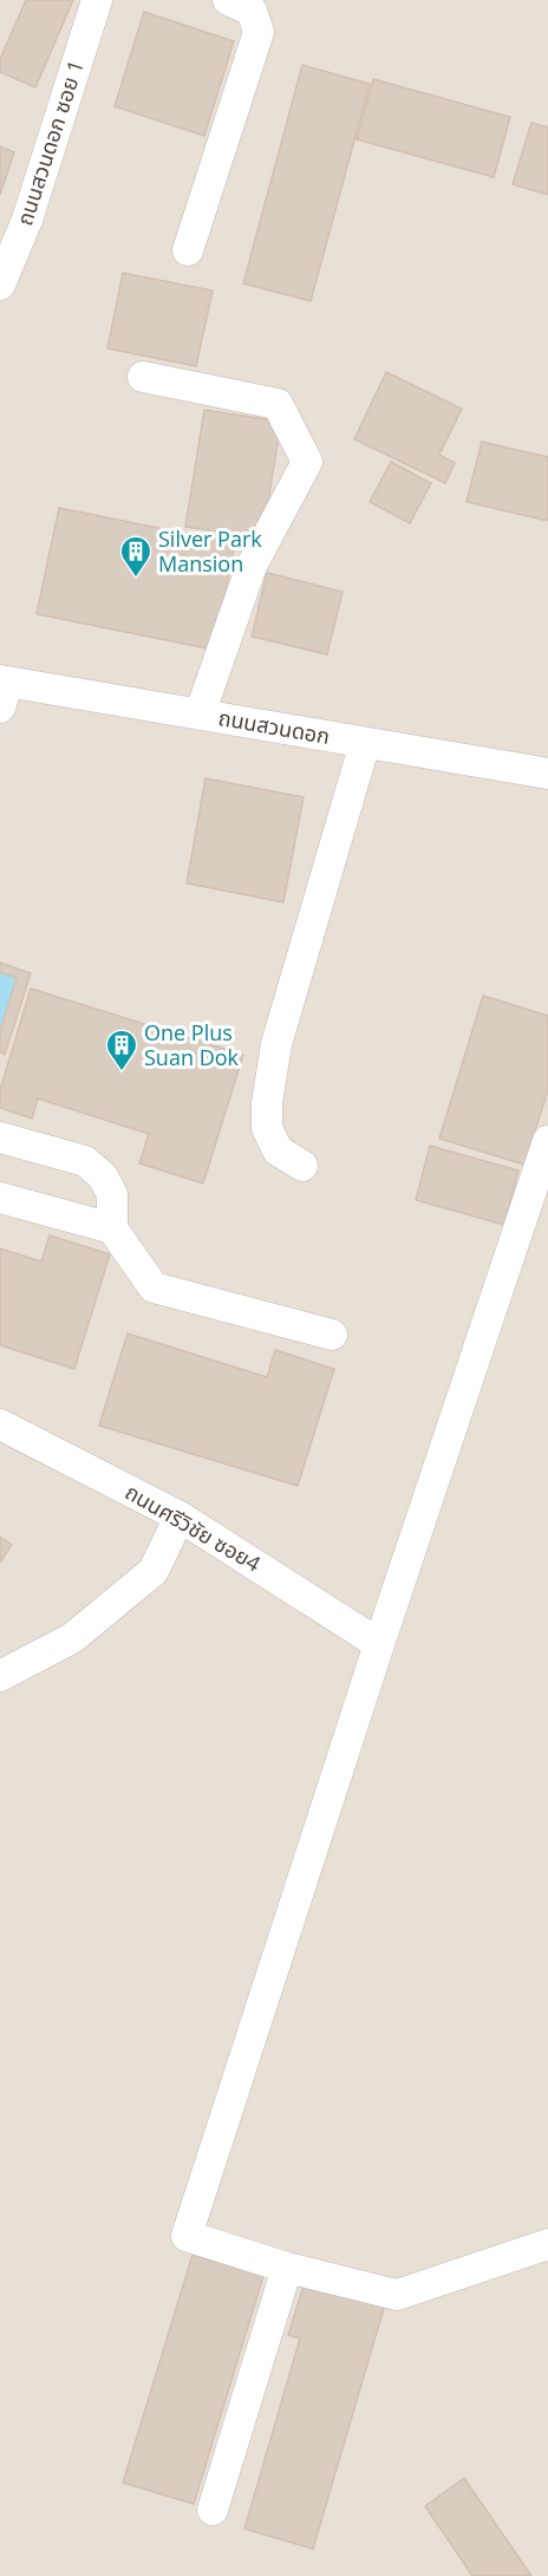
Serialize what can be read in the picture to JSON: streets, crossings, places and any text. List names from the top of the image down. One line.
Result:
{"streets":{"street":["ถนนสวนดอก ซอย 1","ถนนสวนดอก","ถนนศรีวิชัย ซอย4"]},"places":{"building":["Silver Park Mansion","One Plus Suan Dok"]}}
